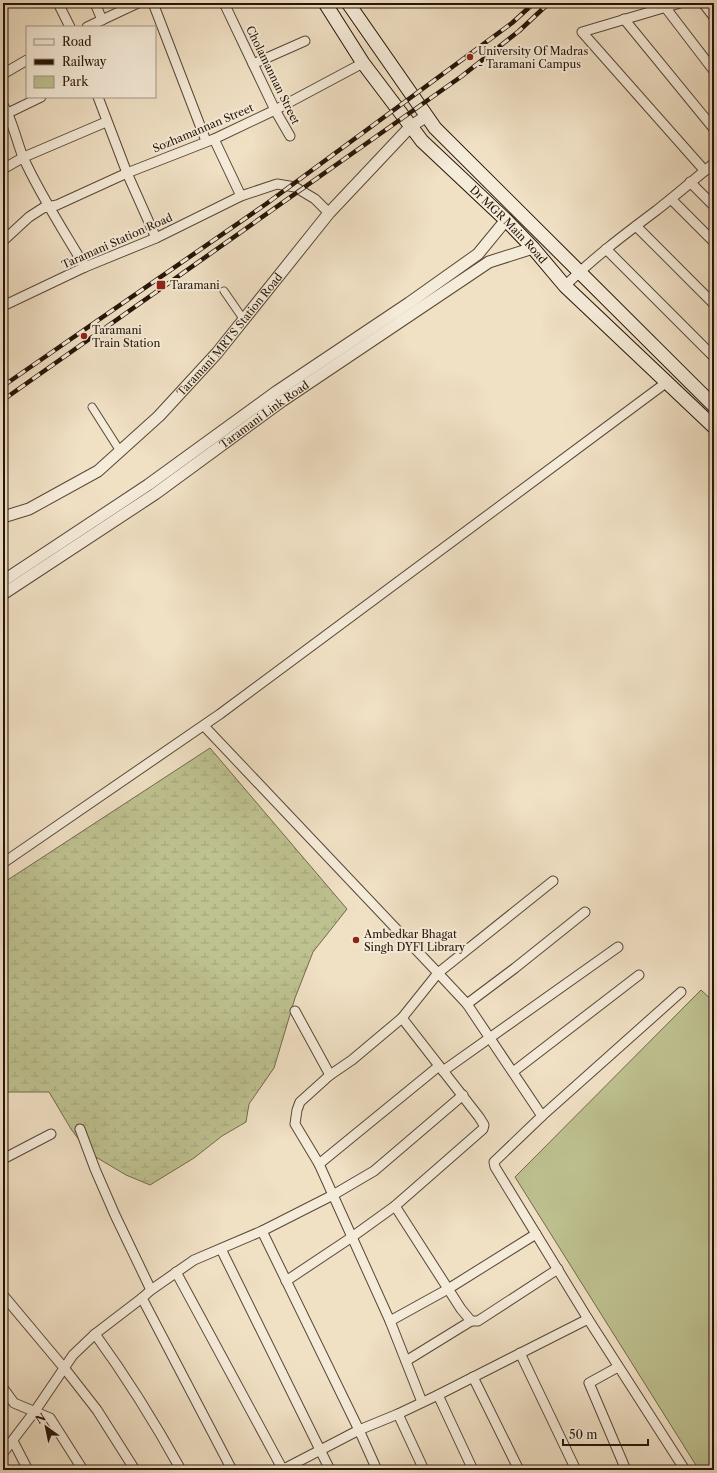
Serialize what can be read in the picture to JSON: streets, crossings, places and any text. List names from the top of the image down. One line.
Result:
{"streets":{"main road":["Dr MGR Main Road"],"street":["Cholamannan Street","Sozhamannan Street","Taramani Station Road","Taramani MRTS Station Road","Taramani Link Road"]},"crossings":[["Cholamannan Street","Sozhamannan Street"],["Sozhamannan Street","Dr MGR Main Road"],["Dr MGR Main Road","Taramani MRTS Station Road"],["Dr MGR Main Road","Taramani Link Road"],["Taramani Station Road","Taramani MRTS Station Road"]],"places":{"other":["University Of Madras - Taramani Campus","Taramani Train Station","Ambedkar Bhagat Singh DYFI Library"],"transit":["Taramani"]},"legend":["Road","Railway","Park"],"scale_bar":"50 m","north":"top left"}
